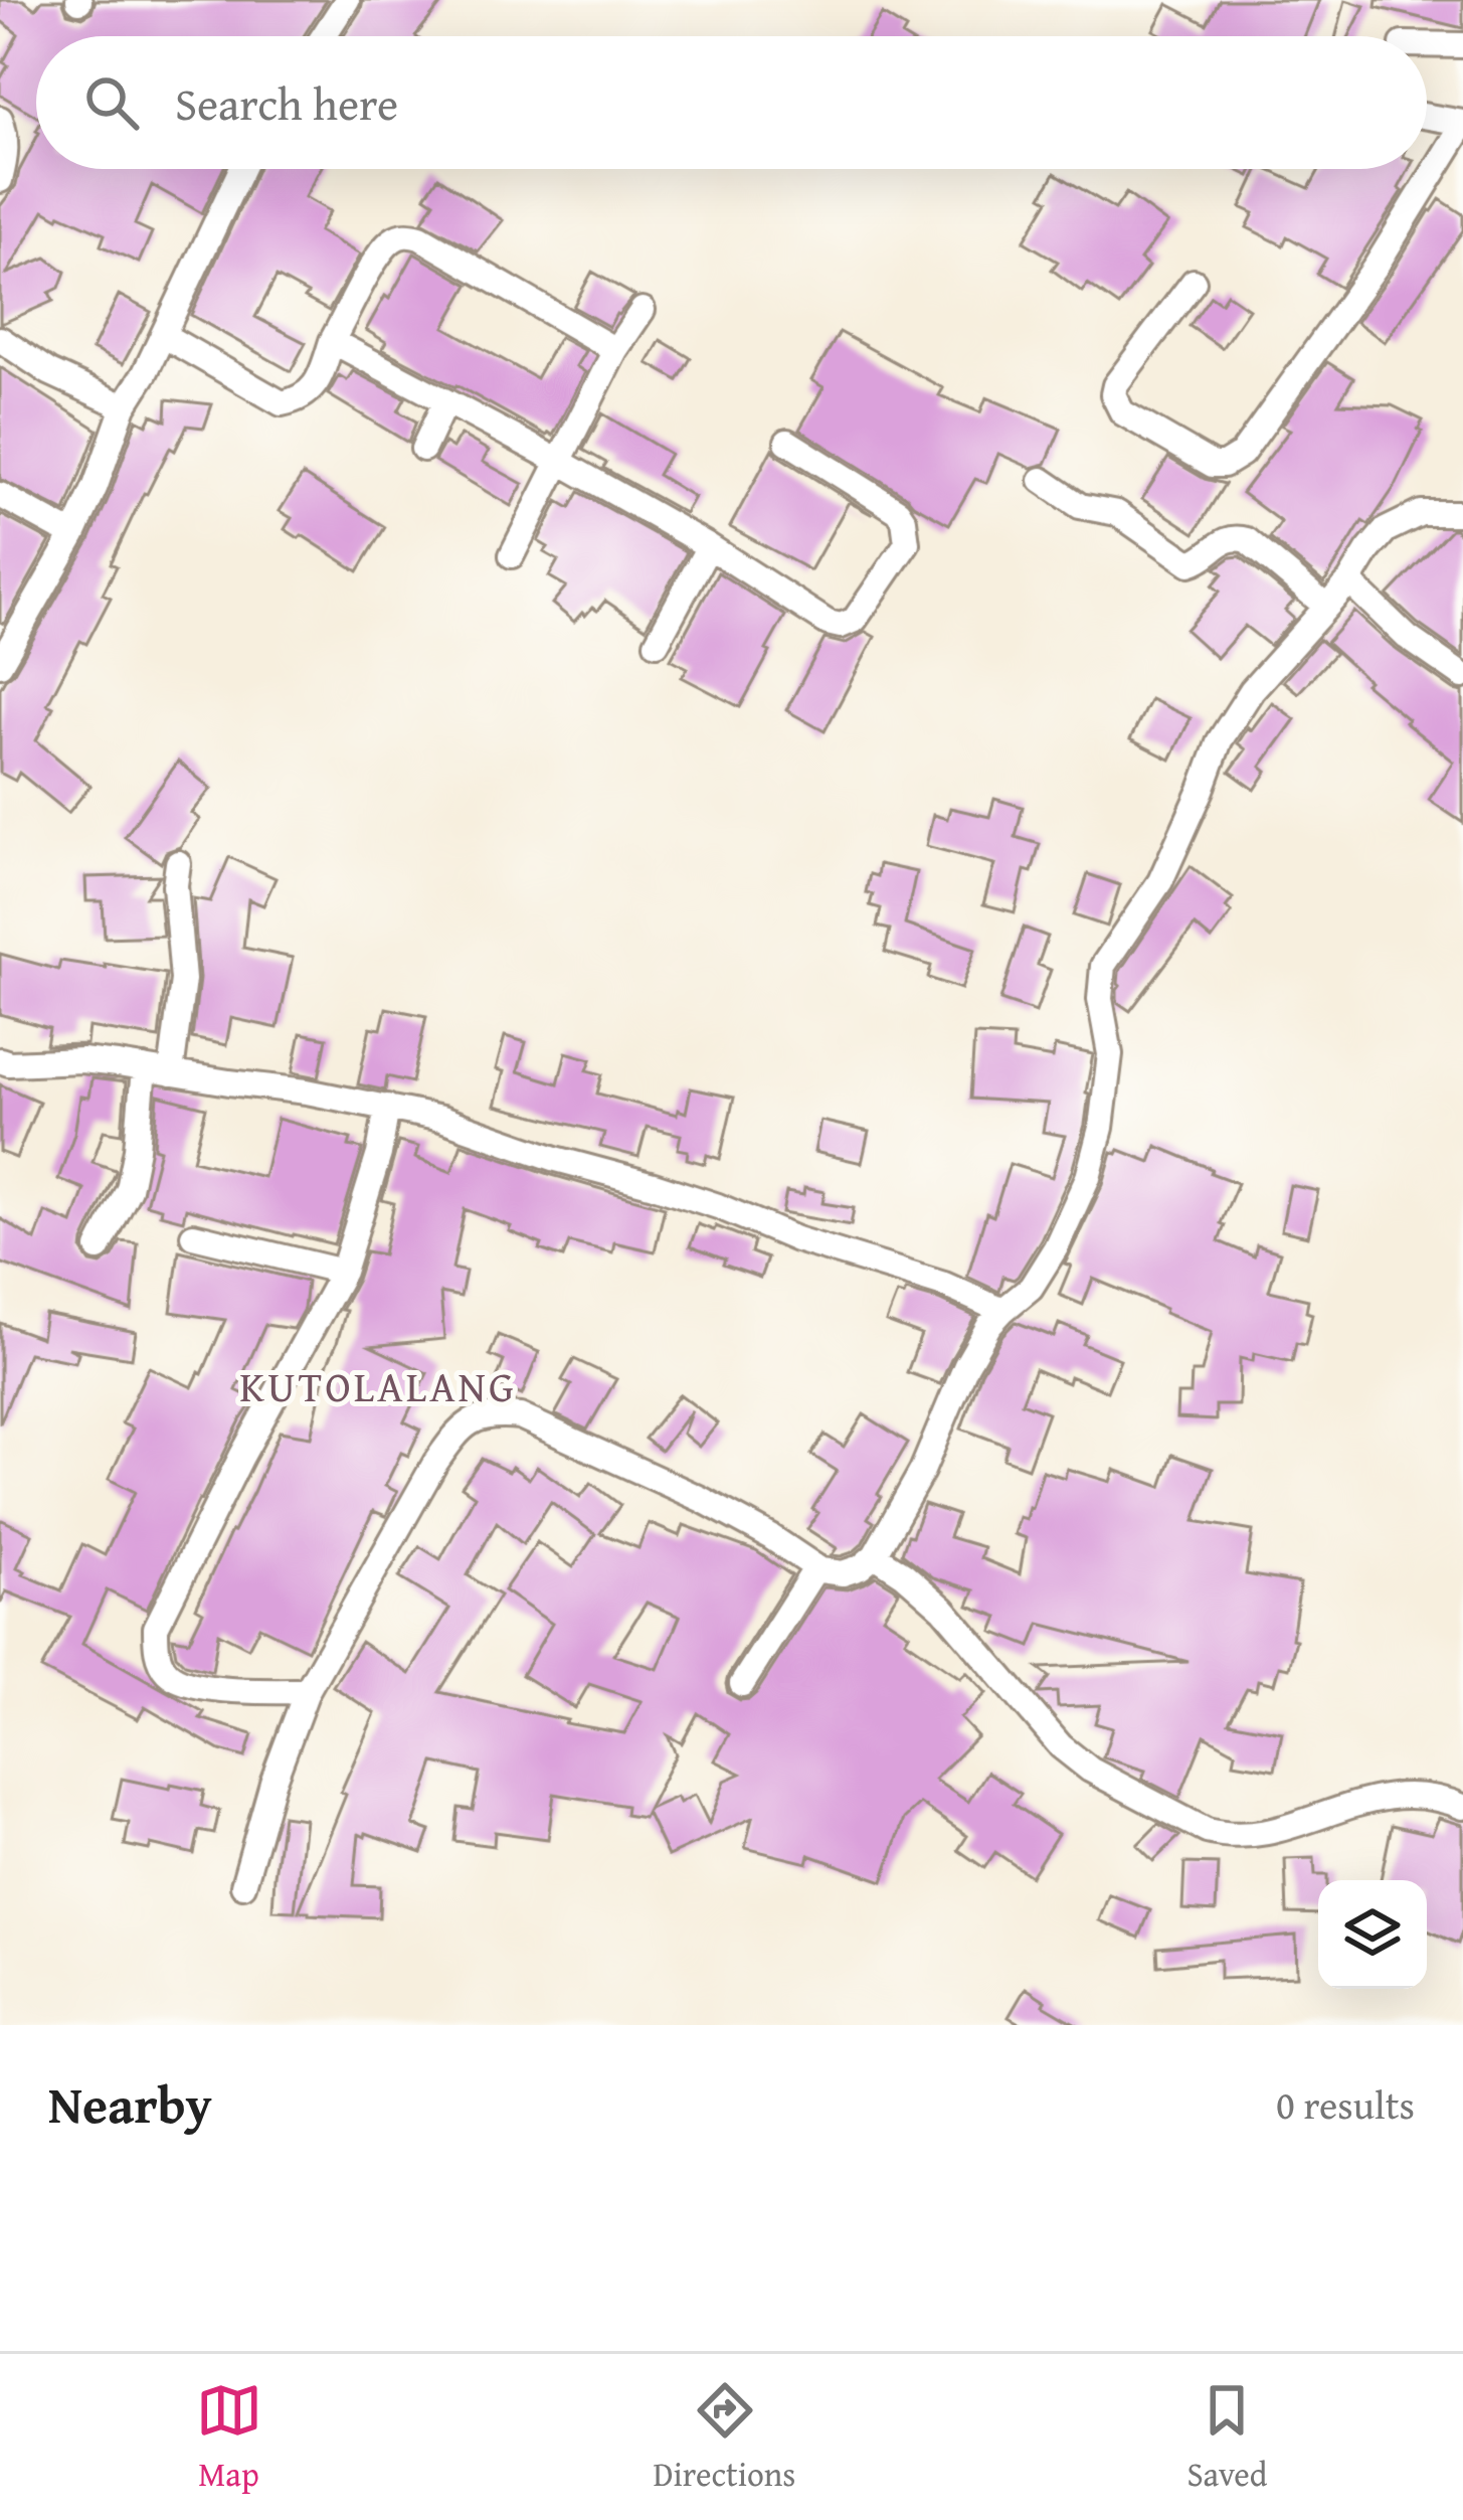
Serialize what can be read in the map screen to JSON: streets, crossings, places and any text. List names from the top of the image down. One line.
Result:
{"districts":["KUTOLALANG"],"page":{"search":"Search here","heading":["Nearby","0 results"],"nav":["Map","Directions","Saved"]}}
